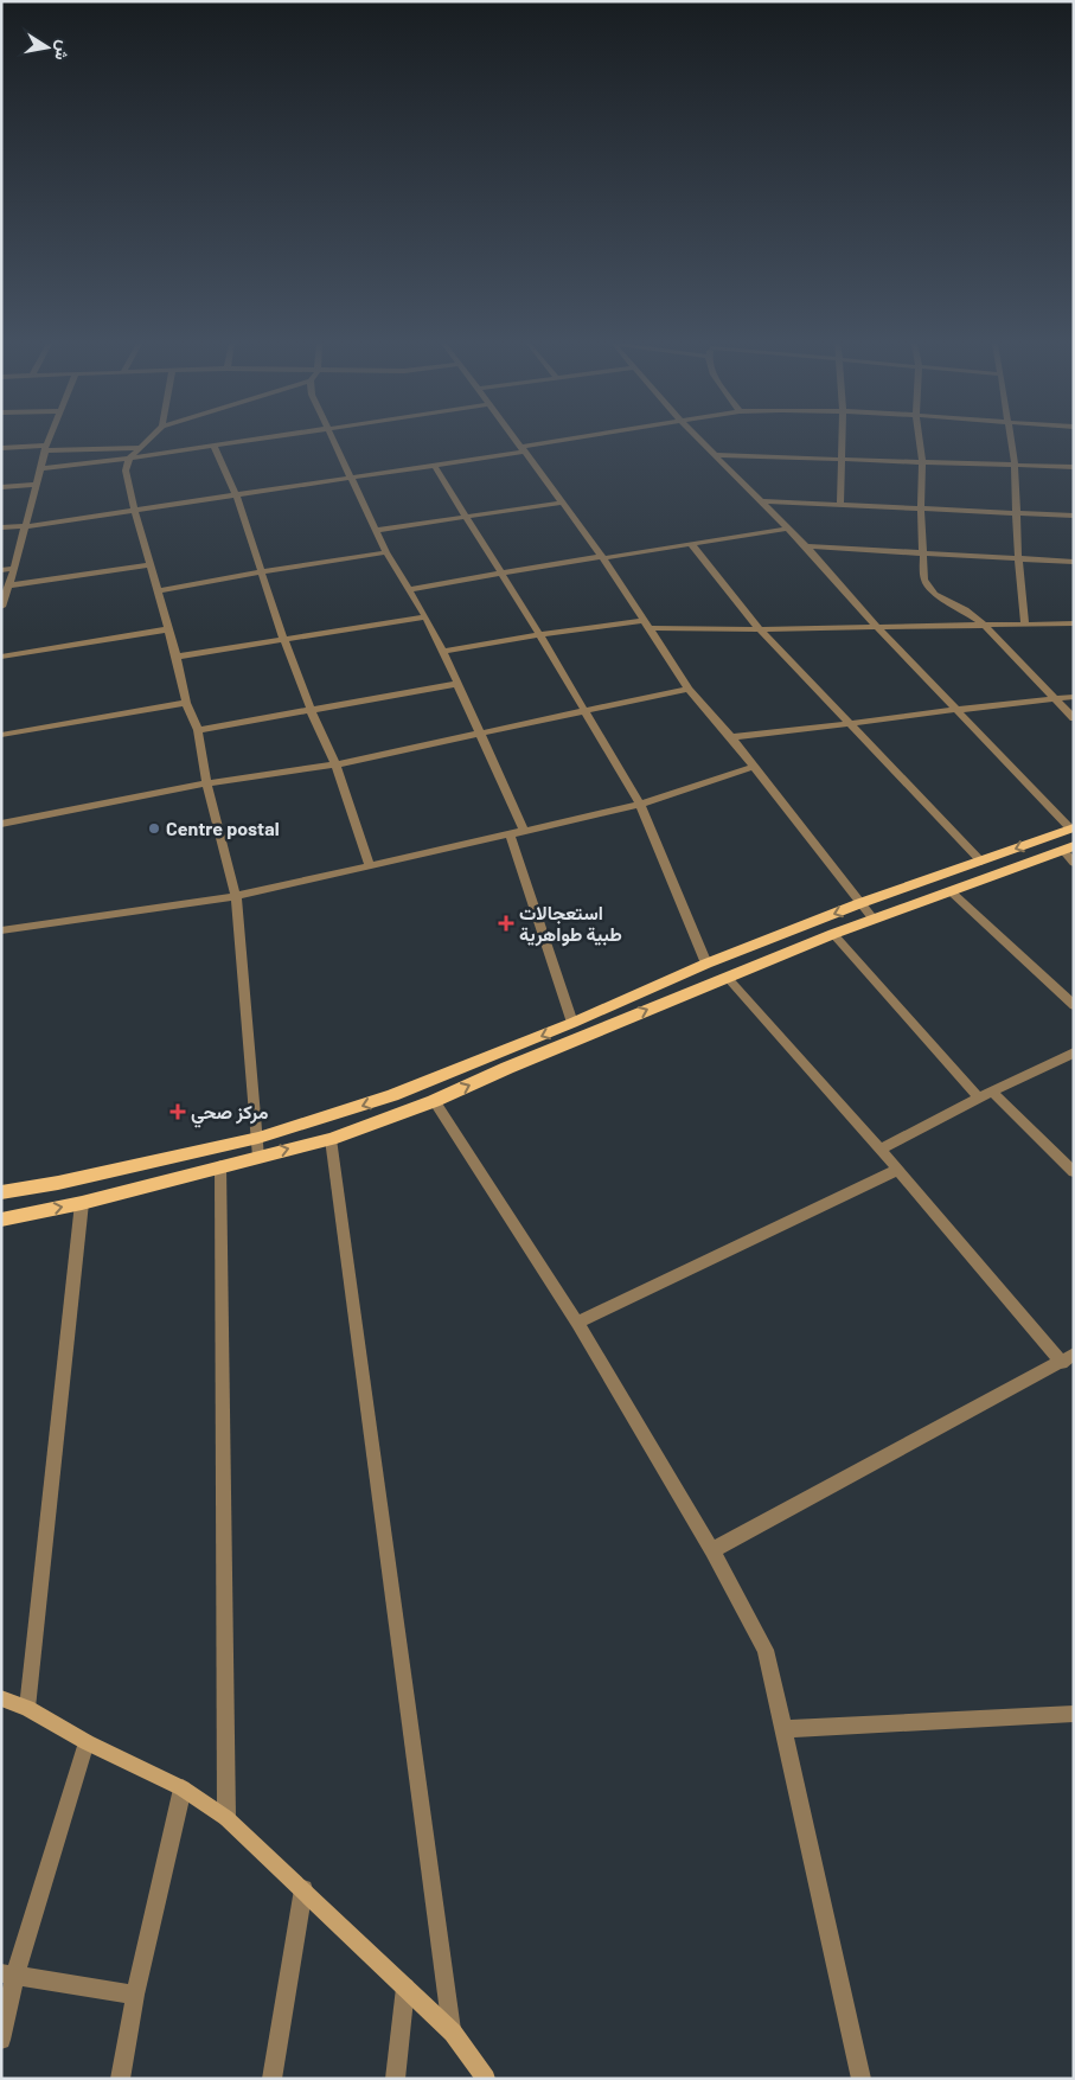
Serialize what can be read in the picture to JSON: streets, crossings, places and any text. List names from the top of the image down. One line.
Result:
{"places":{"other":["Centre postal"],"health":["استعجالات طبية طواهرية","مركز صحي"]},"north":"right"}
